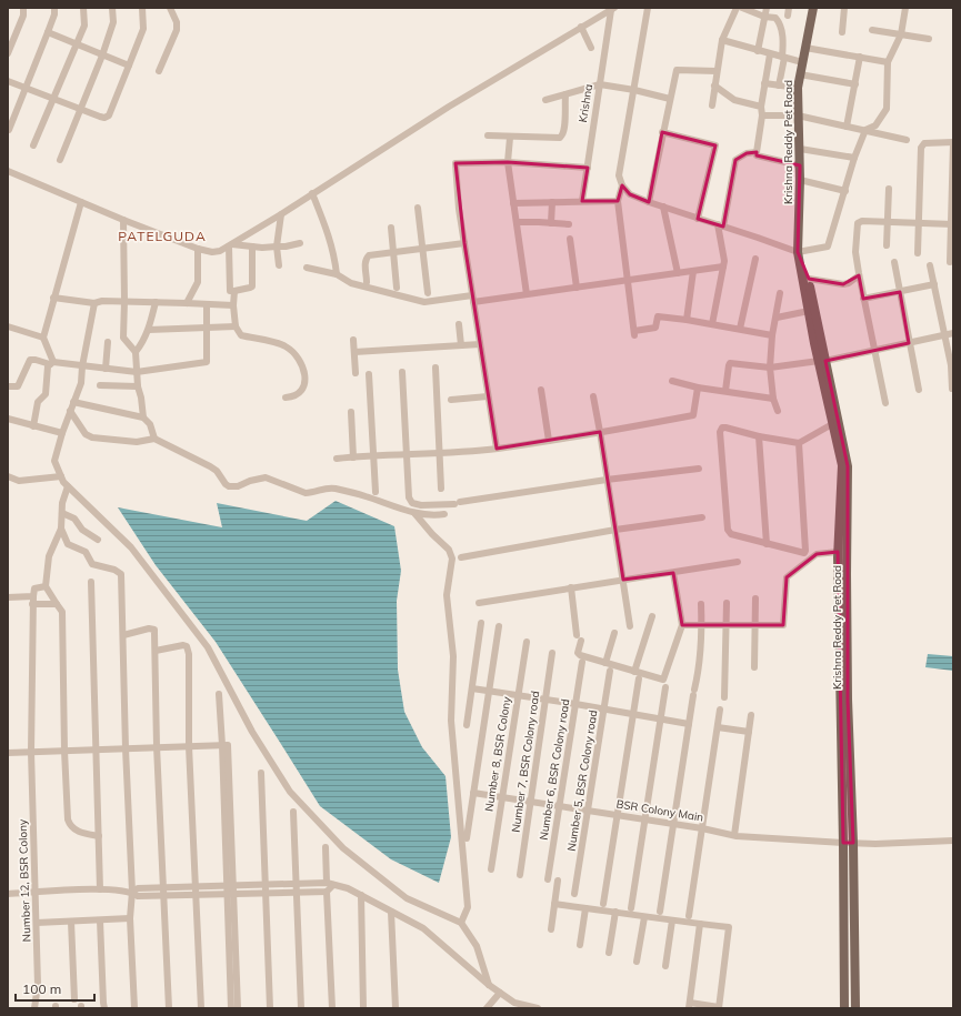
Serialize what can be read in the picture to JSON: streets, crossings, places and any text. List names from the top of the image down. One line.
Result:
{"streets":{"main road":["Krishna Reddy Pet Road"],"street":["Krishna","Number 8, BSR Colony","Number 7, BSR Colony road","Number 6, BSR Colony road","Number 5, BSR Colony road","BSR Colony Main","Number 12, BSR Colony"]},"crossings":[["Krishna Reddy Pet Road","BSR Colony Main"],["Number 8, BSR Colony","BSR Colony Main"],["Number 7, BSR Colony road","BSR Colony Main"],["Number 6, BSR Colony road","BSR Colony Main"],["Number 5, BSR Colony road","BSR Colony Main"]],"districts":["PATELGUDA"],"scale_bar":"100 m"}
